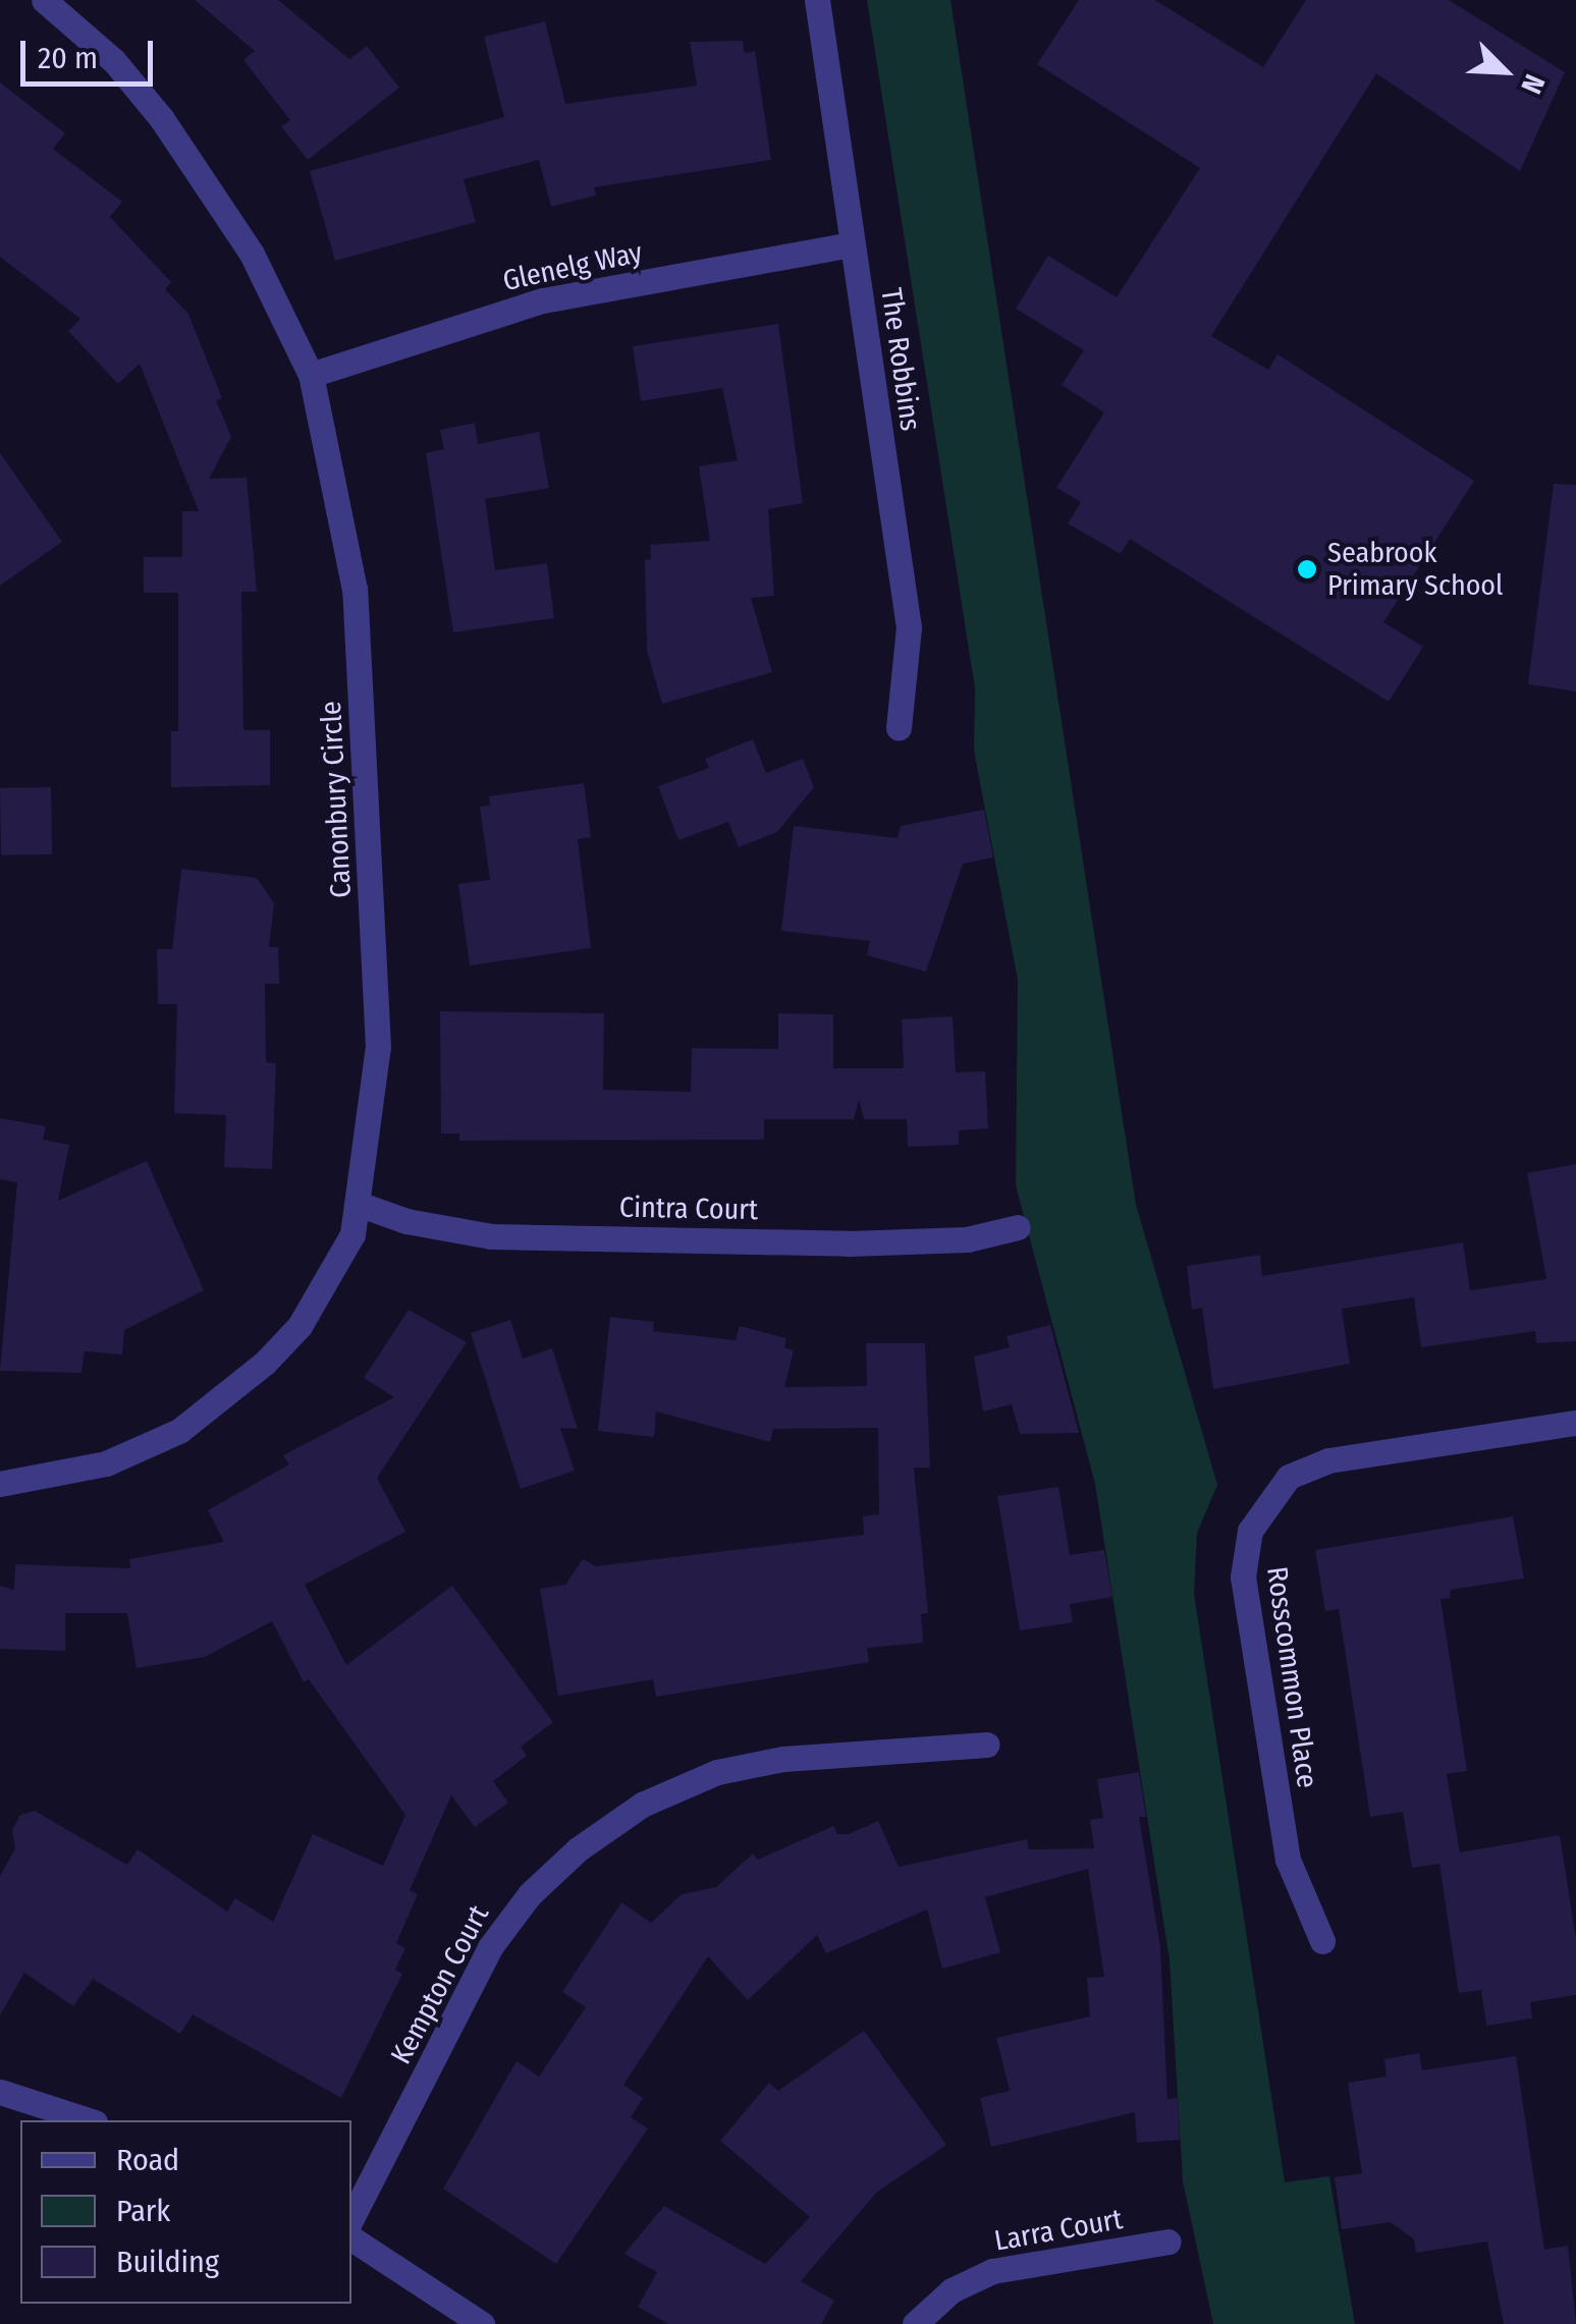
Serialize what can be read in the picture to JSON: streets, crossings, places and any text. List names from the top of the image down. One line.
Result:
{"streets":{"street":["Glenelg Way","The Robbins","Canonbury Circle","Cintra Court","Rosscommon Place","Kempton Court","Larra Court"]},"crossings":[["Glenelg Way","The Robbins"],["Glenelg Way","Canonbury Circle"],["Canonbury Circle","Cintra Court"]],"places":["Seabrook Primary School"],"legend":["Road","Park","Building"],"scale_bar":"20 m","north":"bottom right"}
